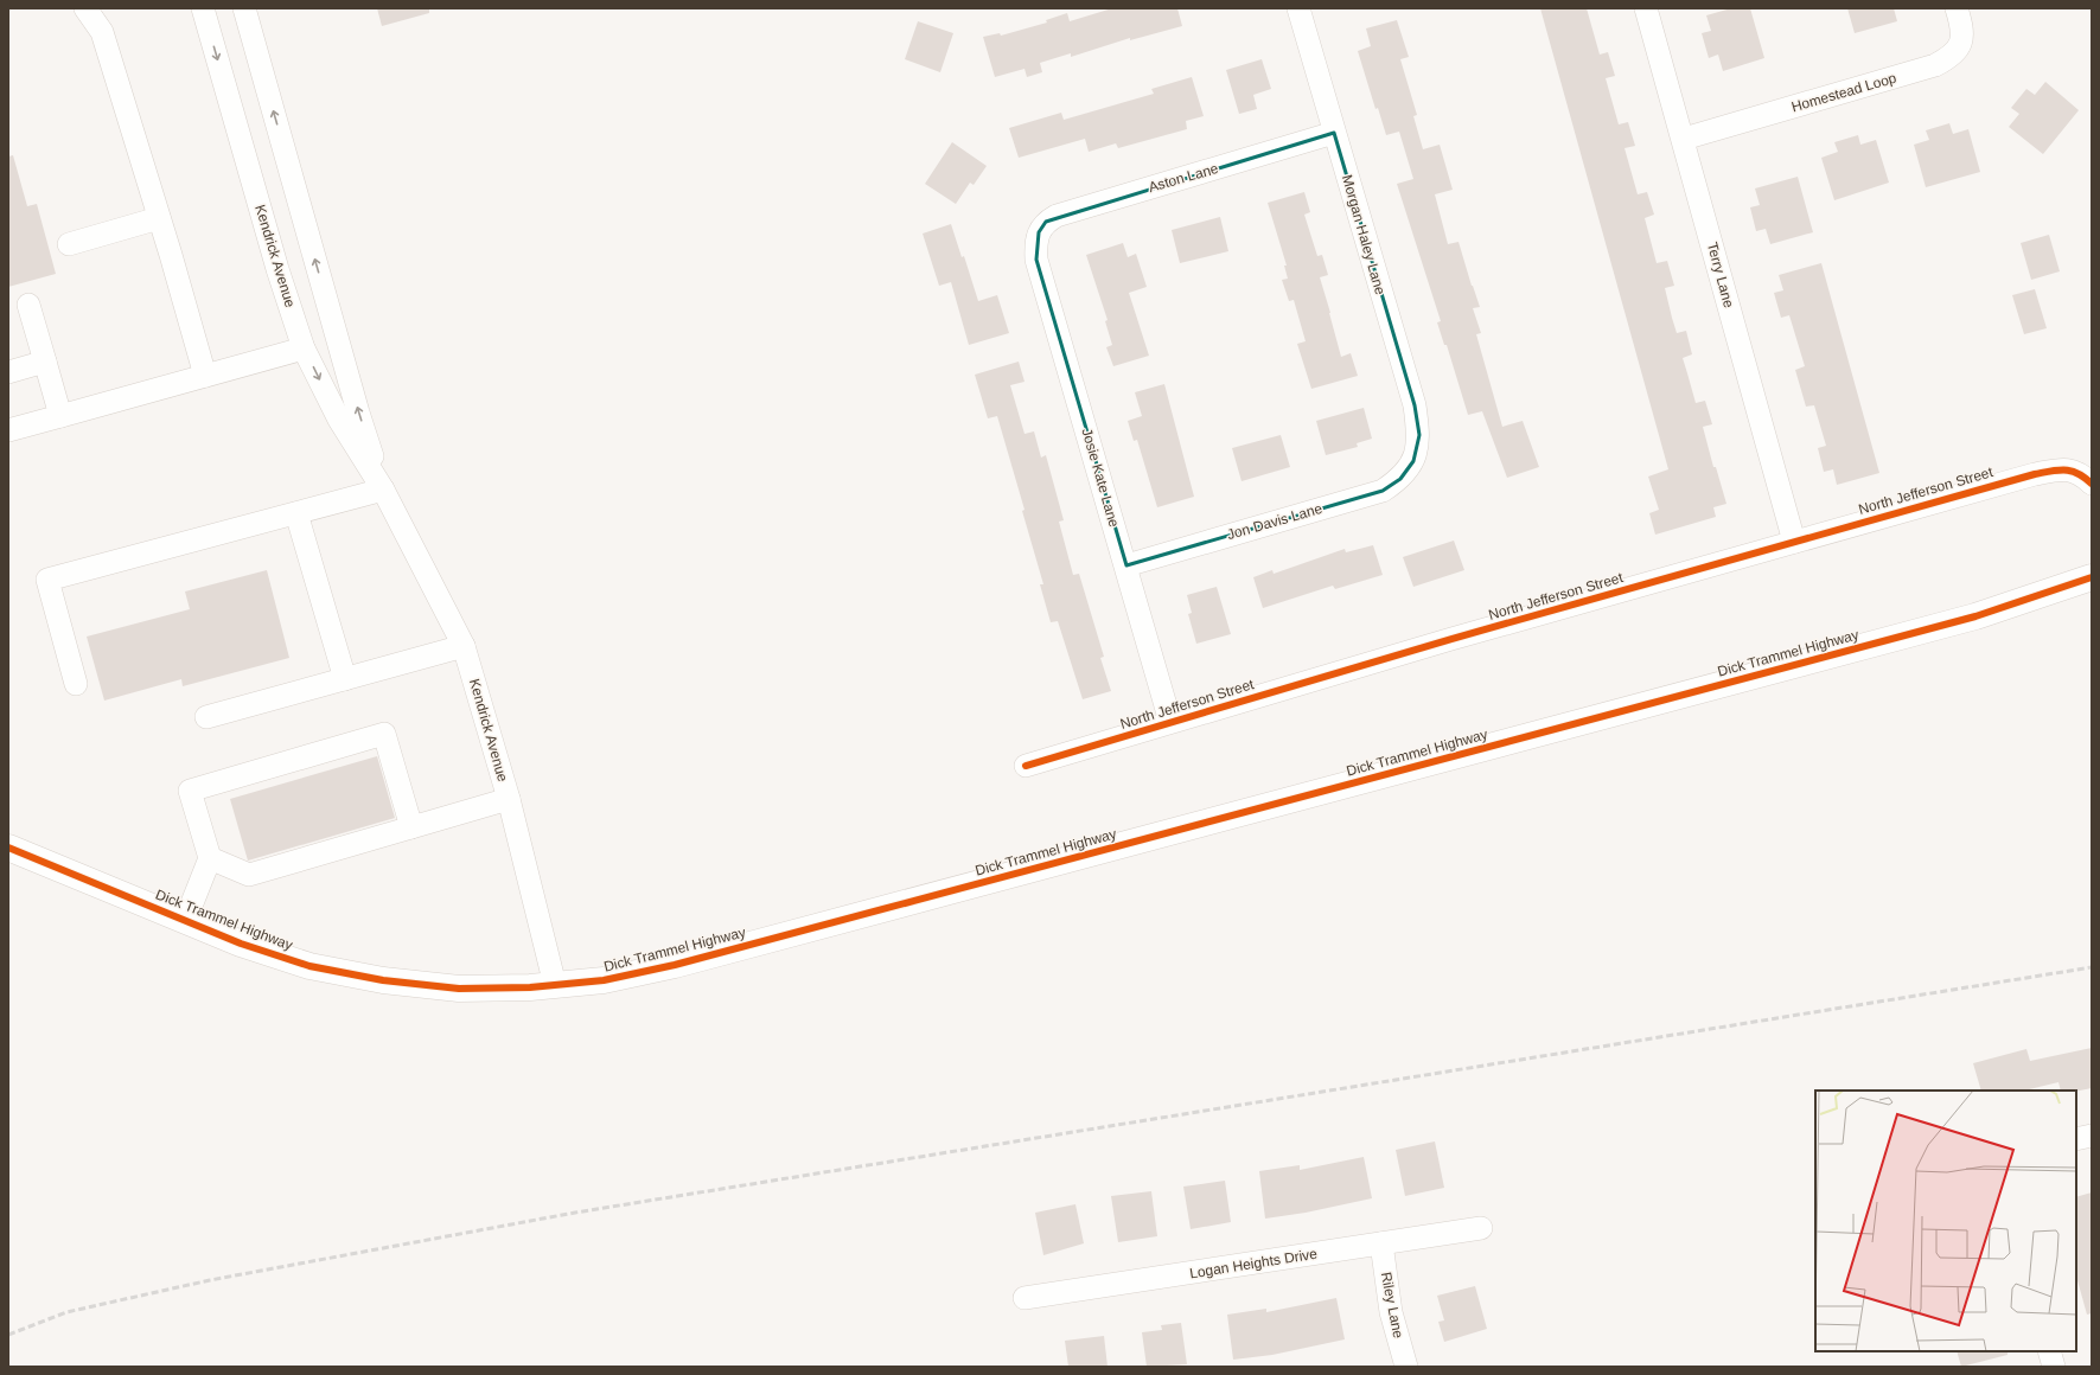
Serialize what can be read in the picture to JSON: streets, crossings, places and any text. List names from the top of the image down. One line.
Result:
{"streets":{"main road":["Dick Trammel Highway"],"street":["Homestead Loop","Aston Lane","Morgan Haley Lane","Kendrick Avenue","Terry Lane","Josie Kate Lane","North Jefferson Street","Jon Davis Lane","Logan Heights Drive","Riley Lane"]},"crossings":[["Homestead Loop","Terry Lane"],["Aston Lane","Morgan Haley Lane"],["Aston Lane","Josie Kate Lane"],["Morgan Haley Lane","Jon Davis Lane"],["Kendrick Avenue","Dick Trammel Highway"],["Terry Lane","North Jefferson Street"],["Josie Kate Lane","North Jefferson Street"],["Josie Kate Lane","Jon Davis Lane"],["Logan Heights Drive","Riley Lane"]]}
